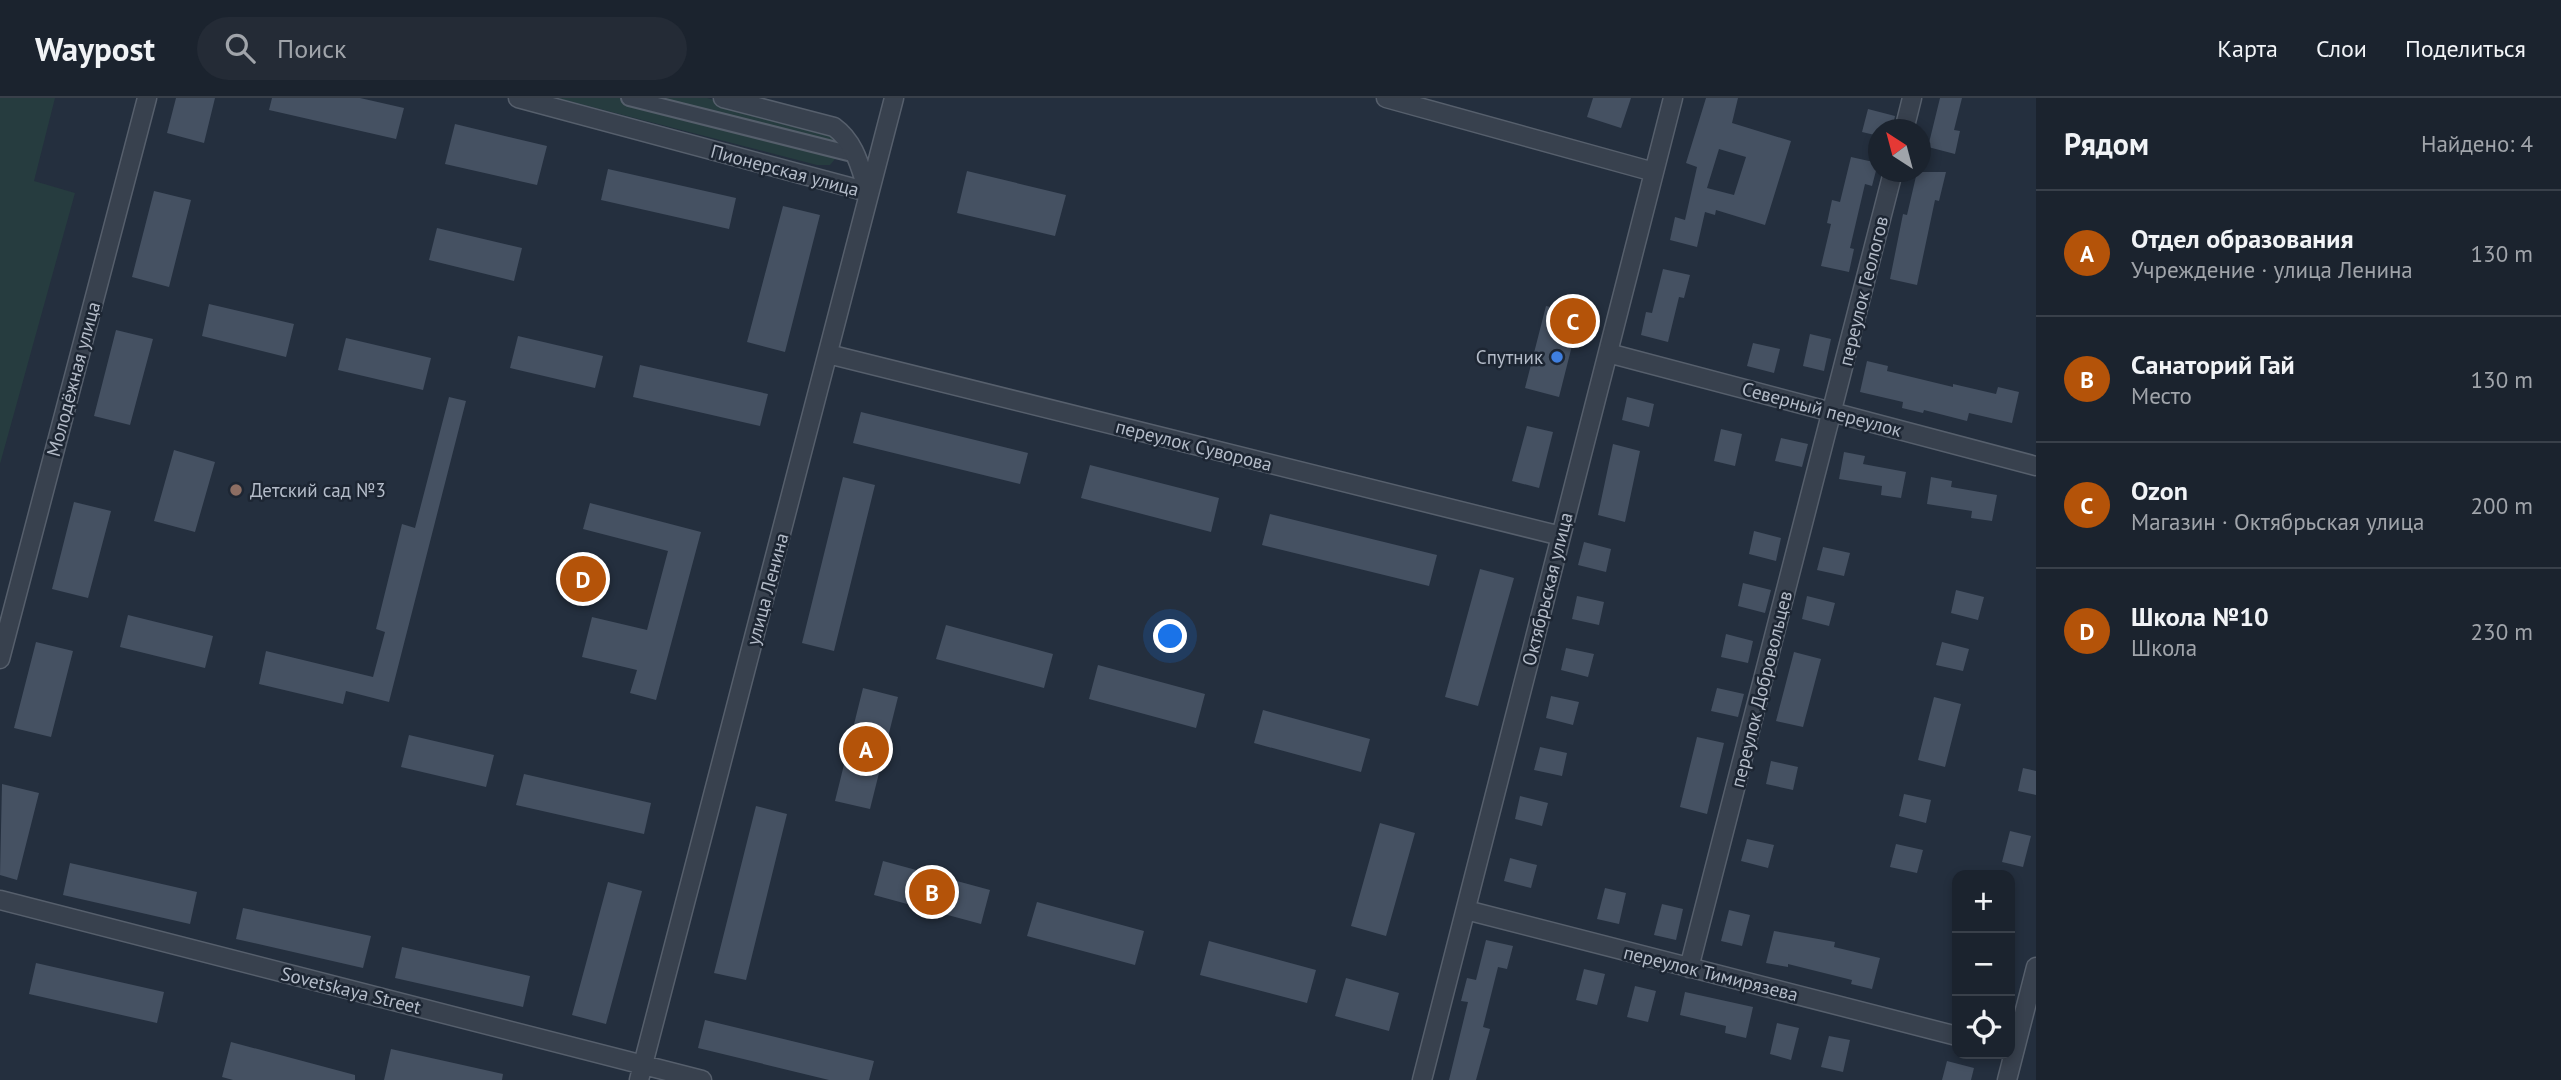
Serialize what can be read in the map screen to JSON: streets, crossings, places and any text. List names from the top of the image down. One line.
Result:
{"streets":{"street":["Пионерская улица","переулок Геологов","Молодёжная улица","Северный переулок","переулок Суворова","улица Ленина","Октябрьская улица","переулок Добровольцев","переулок Тимирязева","Sovetskaya Street"]},"crossings":[["Пионерская улица","улица Ленина"],["переулок Геологов","Северный переулок"],["переулок Геологов","переулок Добровольцев"],["Северный переулок","Октябрьская улица"],["Северный переулок","переулок Добровольцев"],["переулок Суворова","улица Ленина"],["переулок Суворова","Октябрьская улица"],["улица Ленина","Sovetskaya Street"],["Октябрьская улица","переулок Тимирязева"],["переулок Добровольцев","переулок Тимирязева"]],"places":["Спутник","Детский сад №3"],"north":"top left","page":{"header":"Waypost","search":"Поиск","nav":["Карта","Слои","Поделиться"],"heading":["Рядом","Найдено: 4"],"list":[{"mark":"A","name":"Отдел образования","note":"Учреждение · улица Ленина","value":"130 m"},{"mark":"B","name":"Санаторий Гай","note":"Место","value":"130 m"},{"mark":"C","name":"Ozon","note":"Магазин · Октябрьская улица","value":"200 m"},{"mark":"D","name":"Школа №10","note":"Школа","value":"230 m"}],"pins":["C","D","A","B"],"map_buttons":["+","−"]}}
